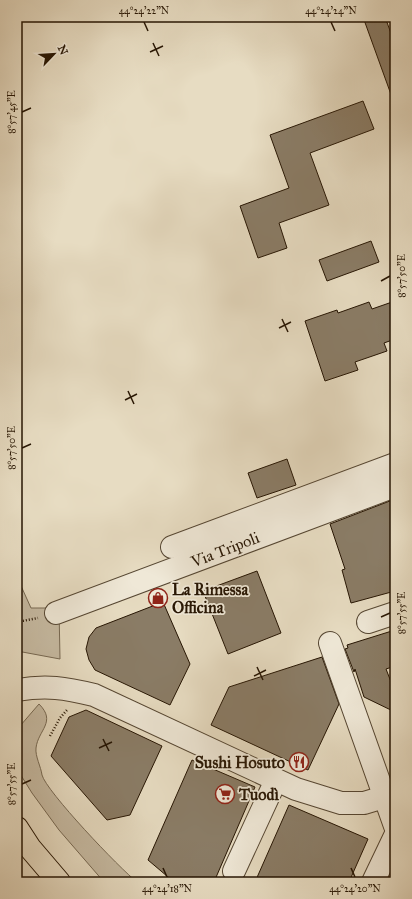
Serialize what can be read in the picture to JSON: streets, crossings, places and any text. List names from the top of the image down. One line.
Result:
{"streets":{"street":["Via Tripoli"]},"places":{"shop":["La Rimessa Officina"],"restaurant":["Sushi Hosuto"],"supermarket":["Tuodì"]},"north":"top right","coordinates":["44°24'22\"N","44°24'24\"N","8°57'45\"E","8°57'50\"E","8°57'55\"E","44°24'18\"N","44°24'20\"N"]}
